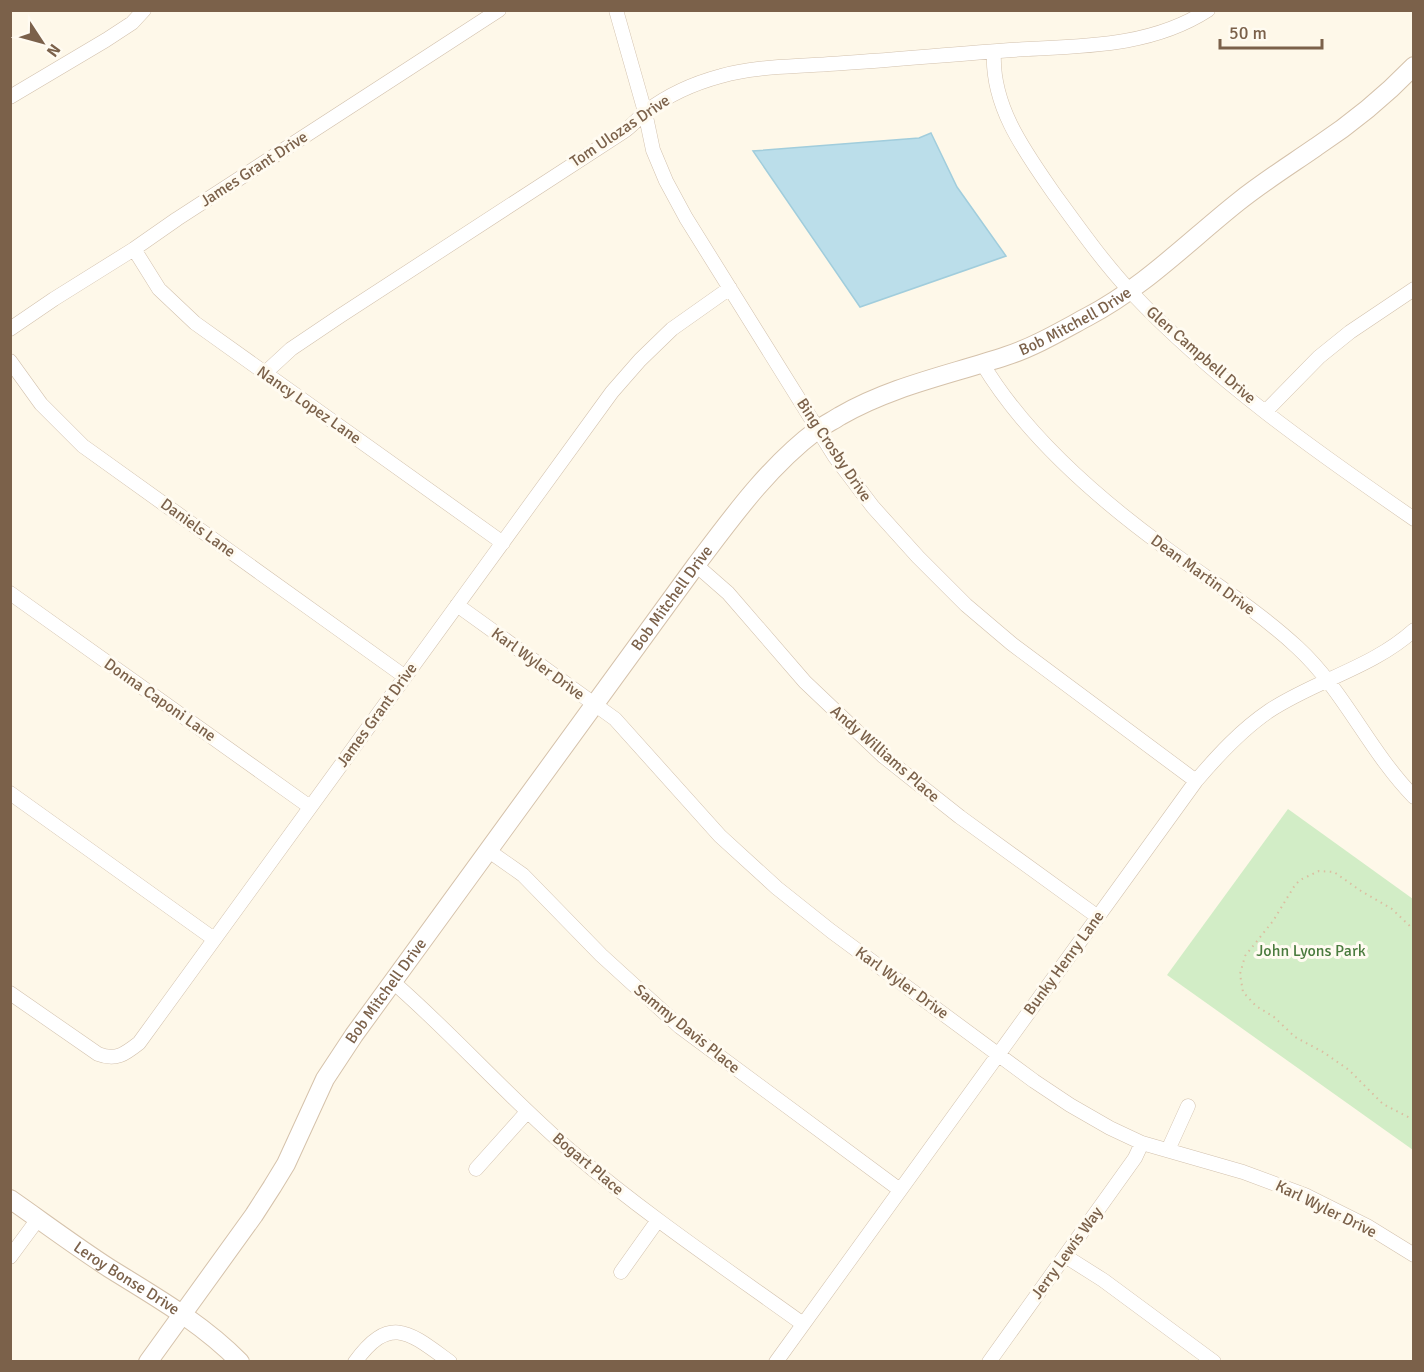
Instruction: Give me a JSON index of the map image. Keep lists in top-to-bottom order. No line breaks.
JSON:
{"streets":{"street":["Tom Ulozas Drive","James Grant Drive","Bob Mitchell Drive","Glen Campbell Drive","Nancy Lopez Lane","Bing Crosby Drive","Daniels Lane","Dean Martin Drive","Karl Wyler Drive","Donna Caponi Lane","Andy Williams Place","Bunky Henry Lane","Sammy Davis Place","Bogart Place","Jerry Lewis Way","Leroy Bonse Drive"]},"crossings":[["Tom Ulozas Drive","Glen Campbell Drive"],["Tom Ulozas Drive","Nancy Lopez Lane"],["Tom Ulozas Drive","Bing Crosby Drive"],["James Grant Drive","Nancy Lopez Lane"],["James Grant Drive","Bing Crosby Drive"],["James Grant Drive","Daniels Lane"],["James Grant Drive","Karl Wyler Drive"],["James Grant Drive","Donna Caponi Lane"],["Bob Mitchell Drive","Glen Campbell Drive"],["Bob Mitchell Drive","Bing Crosby Drive"],["Bob Mitchell Drive","Dean Martin Drive"],["Bob Mitchell Drive","Karl Wyler Drive"],["Bob Mitchell Drive","Andy Williams Place"],["Bob Mitchell Drive","Sammy Davis Place"],["Bob Mitchell Drive","Bogart Place"],["Bob Mitchell Drive","Leroy Bonse Drive"],["Bing Crosby Drive","Bunky Henry Lane"],["Dean Martin Drive","Bunky Henry Lane"],["Karl Wyler Drive","Bunky Henry Lane"],["Karl Wyler Drive","Jerry Lewis Way"],["Andy Williams Place","Bunky Henry Lane"],["Bunky Henry Lane","Sammy Davis Place"],["Bunky Henry Lane","Bogart Place"]],"parks":["John Lyons Park"],"scale_bar":"50 m","north":"bottom right"}
